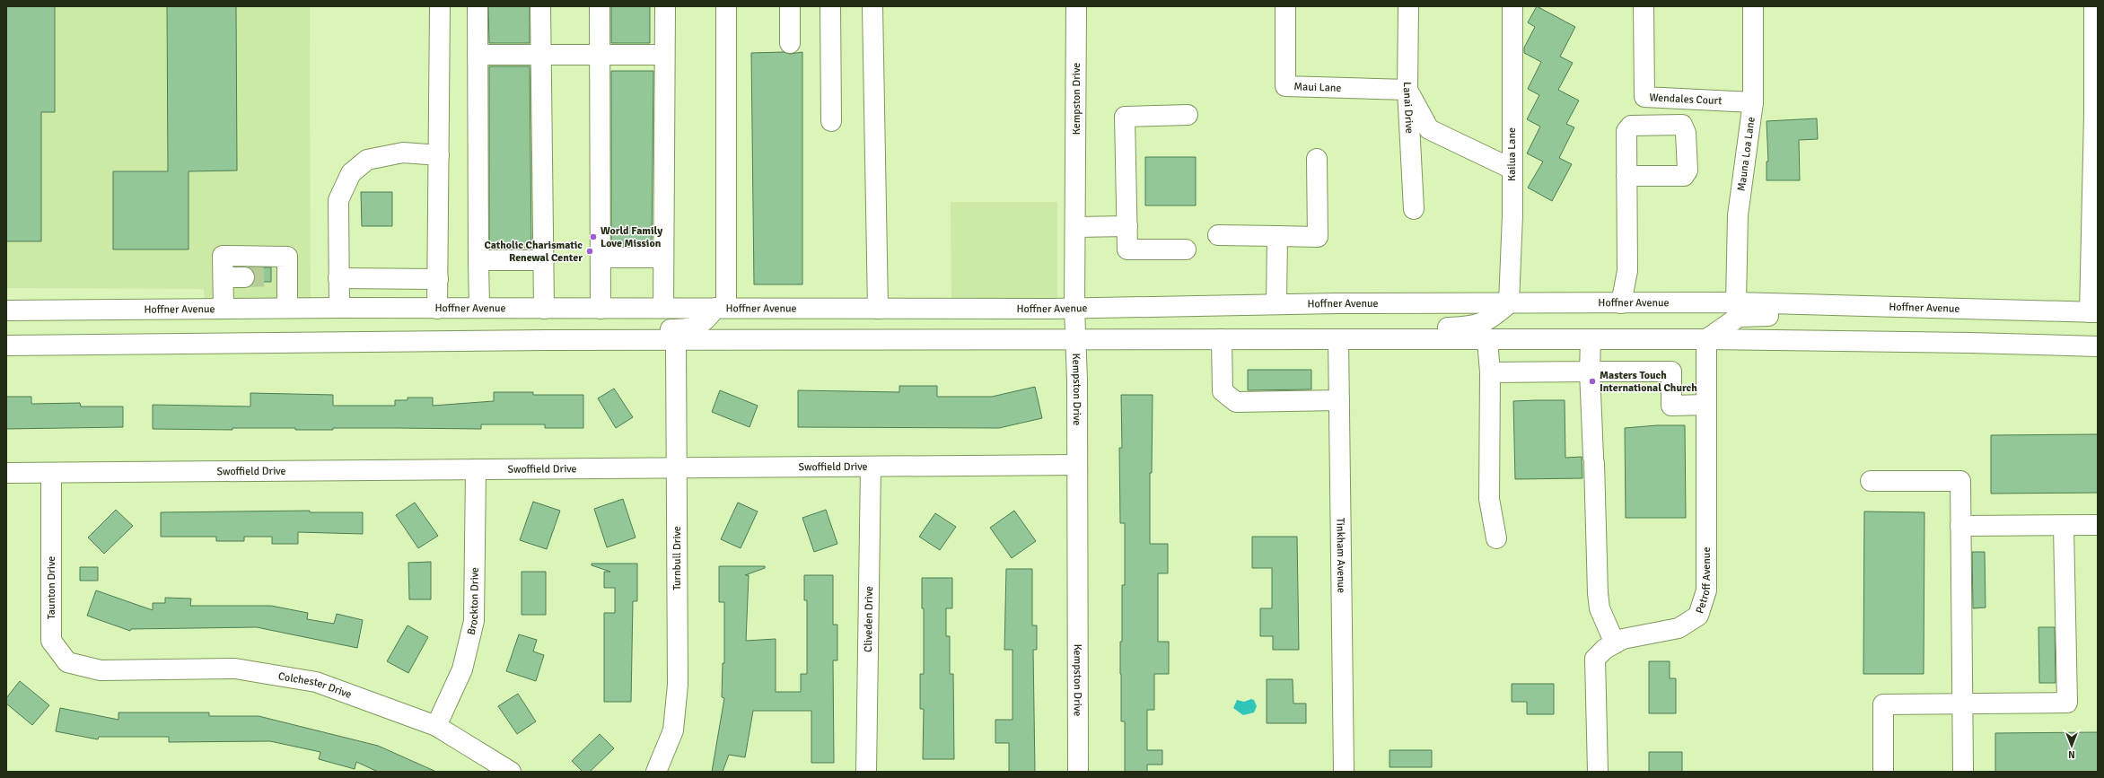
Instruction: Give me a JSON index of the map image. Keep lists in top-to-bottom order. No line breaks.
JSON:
{"streets":{"street":["Maui Lane","Kempston Drive","Wendales Court","Lanai Drive","Kailua Lane","Mauna Loa Lane","Hoffner Avenue","Swoffield Drive","Tinkham Avenue","Turnbull Drive","Petroff Avenue","Taunton Drive","Brockton Drive","Cliveden Drive","Colchester Drive"]},"crossings":[["Maui Lane","Lanai Drive"],["Kempston Drive","Hoffner Avenue"],["Kempston Drive","Swoffield Drive"],["Wendales Court","Mauna Loa Lane"],["Kailua Lane","Hoffner Avenue"],["Mauna Loa Lane","Hoffner Avenue"],["Swoffield Drive","Turnbull Drive"],["Swoffield Drive","Taunton Drive"],["Swoffield Drive","Brockton Drive"],["Swoffield Drive","Cliveden Drive"],["Taunton Drive","Colchester Drive"],["Brockton Drive","Colchester Drive"]],"places":["World Family Love Mission","Catholic Charismatic Renewal Center","Masters Touch International Church"],"north":"bottom"}
